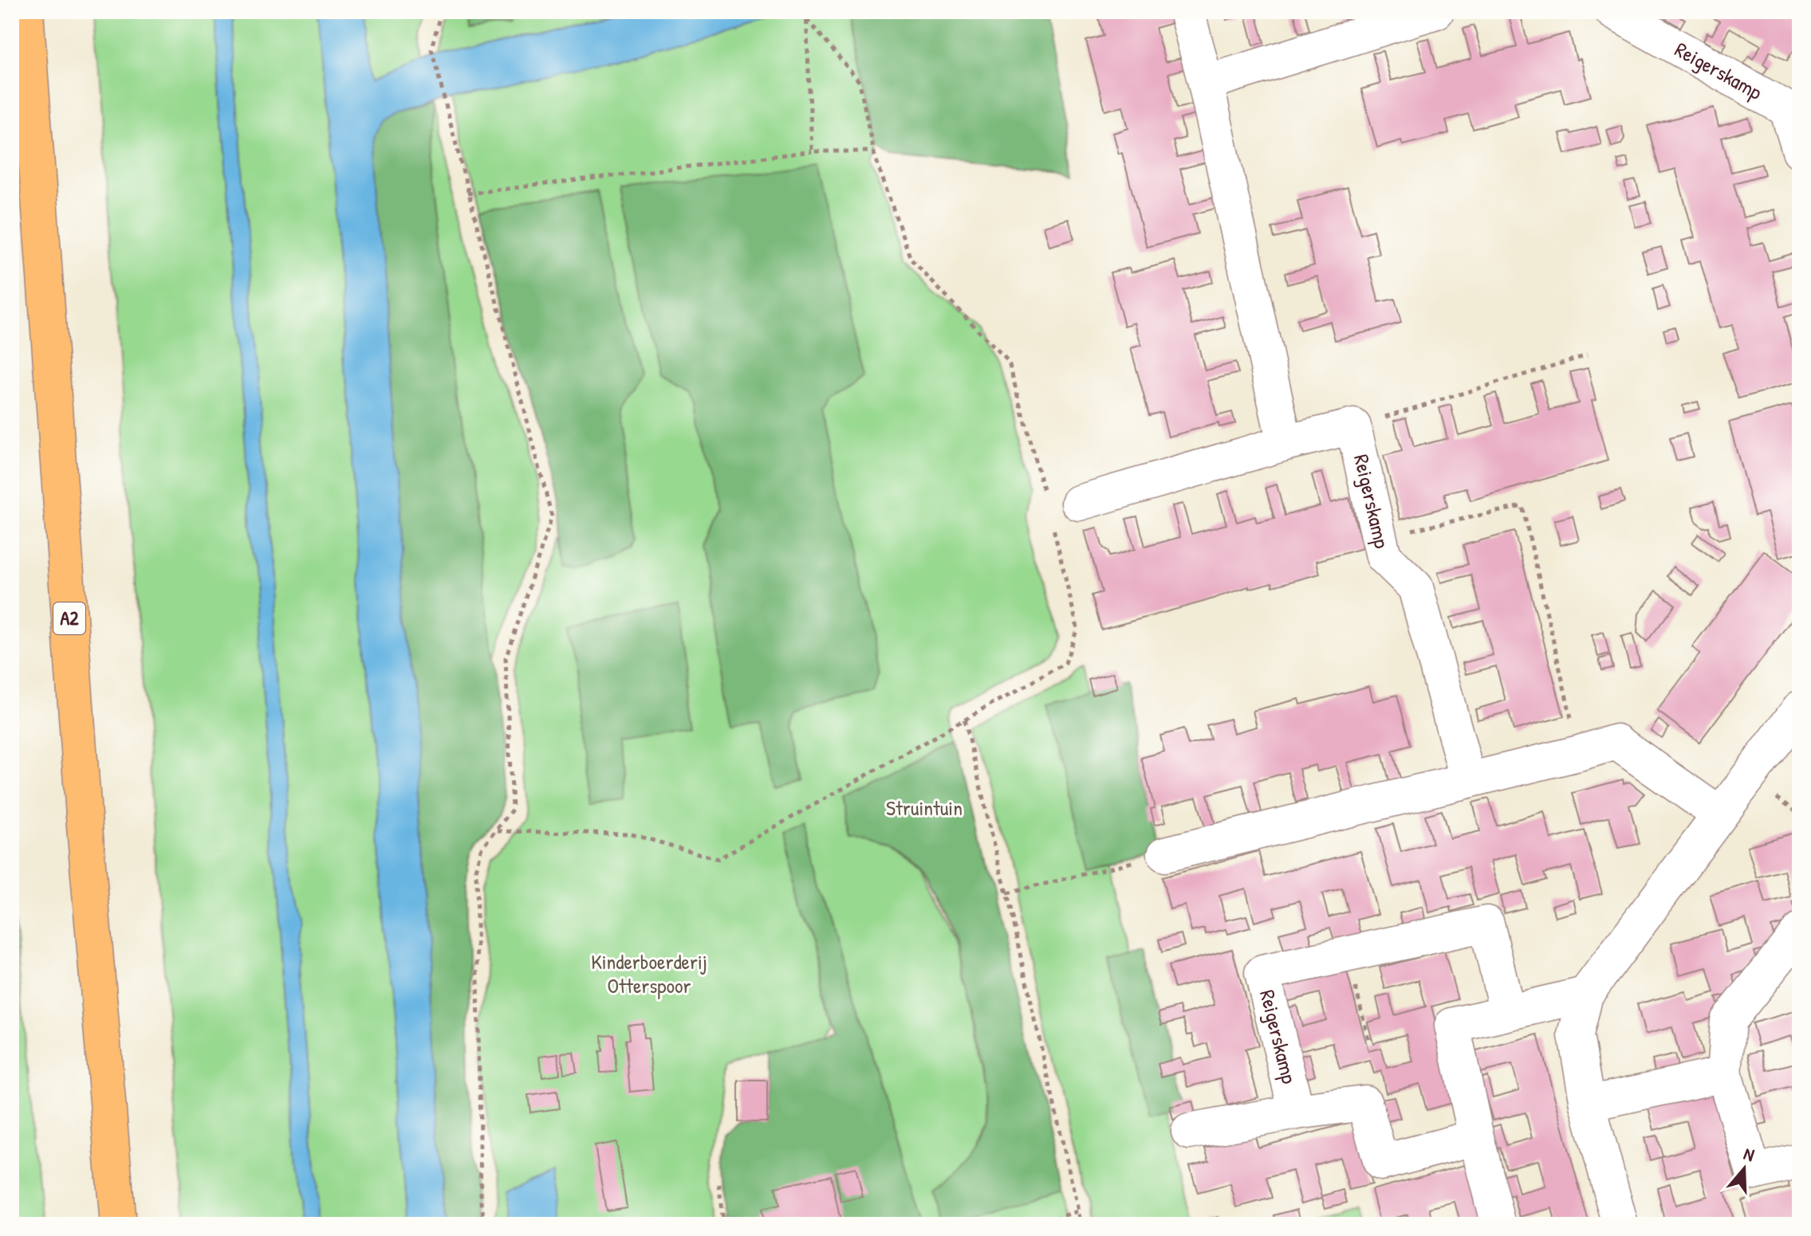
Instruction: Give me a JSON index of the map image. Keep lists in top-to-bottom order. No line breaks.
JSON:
{"streets":{"highway":["A2"],"street":["Reigerskamp"]},"parks":["Struintuin","Kinderboerderij Otterspoor"],"north":"top"}
